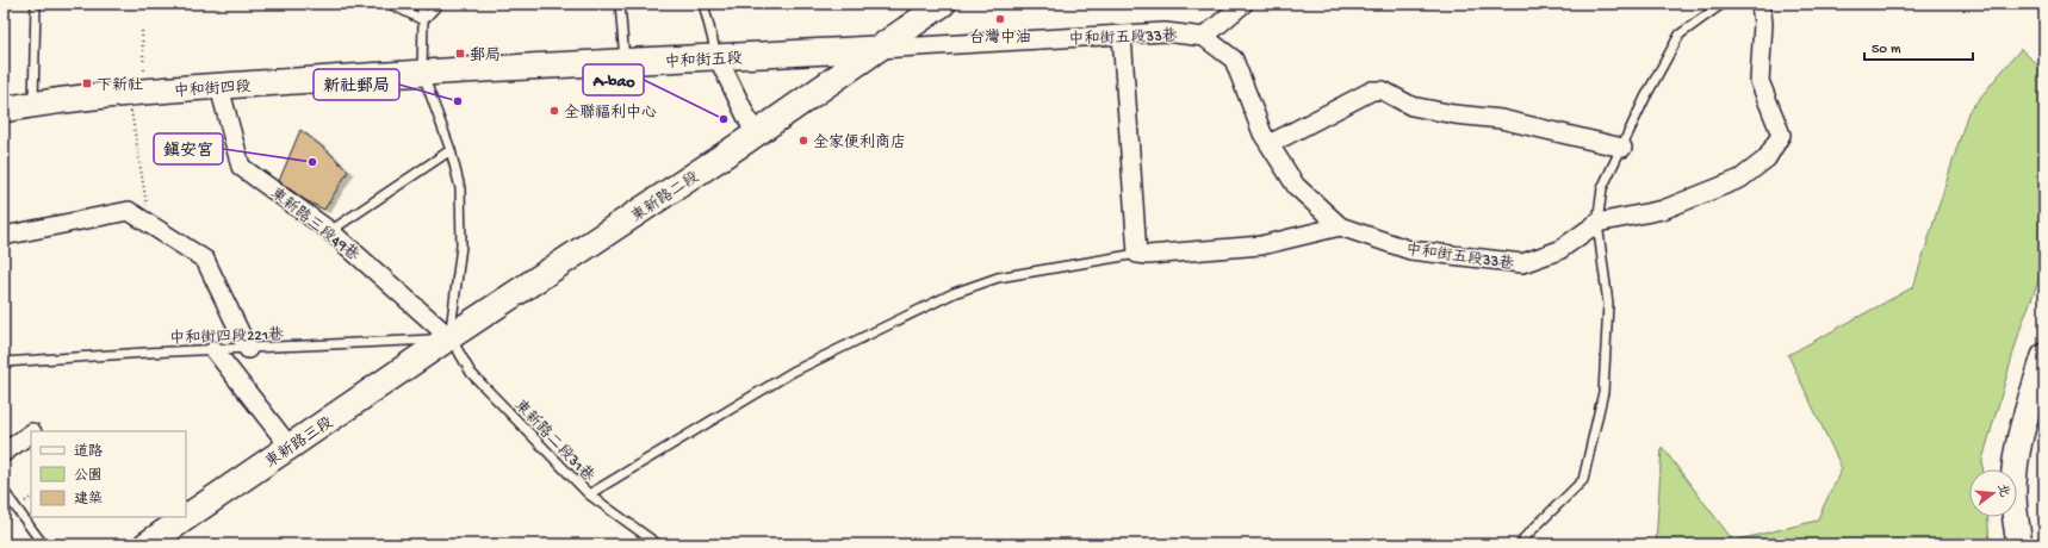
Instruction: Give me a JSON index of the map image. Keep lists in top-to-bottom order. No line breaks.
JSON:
{"streets":{"main road":["中和街五段","中和街四段","東新路二段","東新路三段"],"street":["中和街五段33巷","東新路三段49巷"],"lane":["中和街四段221巷","東新路二段31巷"]},"crossings":[["中和街五段33巷","中和街五段"],["中和街五段33巷","東新路二段"],["中和街五段","中和街四段"],["中和街五段","東新路二段"],["中和街四段","東新路三段49巷"],["東新路二段","東新路三段49巷"],["東新路二段","中和街四段221巷"],["東新路二段","東新路二段31巷"],["東新路二段","東新路三段"],["東新路三段49巷","中和街四段221巷"],["東新路三段49巷","東新路二段31巷"],["東新路三段49巷","東新路三段"],["中和街四段221巷","東新路二段31巷"],["中和街四段221巷","東新路三段"],["東新路二段31巷","東新路三段"]],"places":{"other":["台灣中油","新社郵局","全聯福利中心","A-bao","全家便利商店","鎮安宮"],"transit":["郵局","下新社"]},"legend":["道路","公園","建築"],"scale_bar":"50 m","north":"right"}
